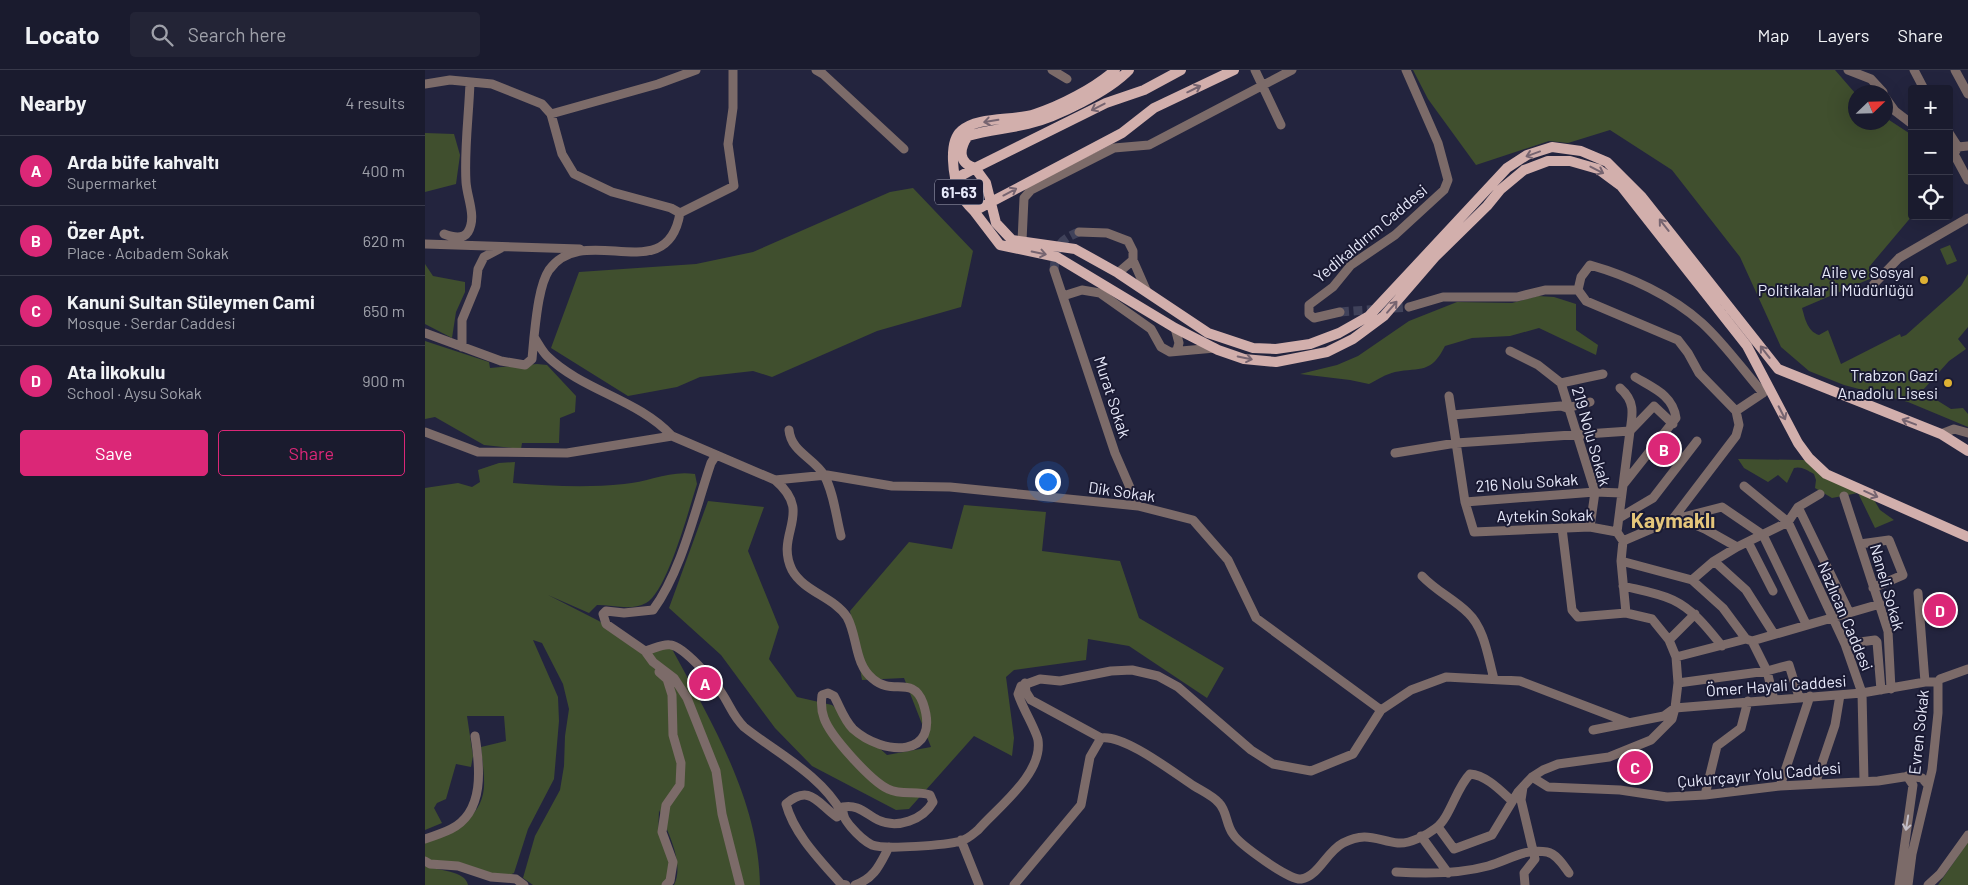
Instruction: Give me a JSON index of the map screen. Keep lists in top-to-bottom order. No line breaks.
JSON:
{"streets":{"main road":["61-63"],"street":["Yedikaldırım Caddesi","Murat Sokak","219 Nolu Sokak","216 Nolu Sokak","Dik Sokak","Aytekin Sokak","Naneli Sokak","Nazlıcan Caddesi","Ömer Hayali Caddesi","Evren Sokak","Çukurçayır Yolu Caddesi"]},"crossings":[["Murat Sokak","Dik Sokak"],["219 Nolu Sokak","216 Nolu Sokak"],["219 Nolu Sokak","Aytekin Sokak"],["216 Nolu Sokak","Aytekin Sokak"],["Naneli Sokak","Ömer Hayali Caddesi"],["Nazlıcan Caddesi","Ömer Hayali Caddesi"],["Nazlıcan Caddesi","Çukurçayır Yolu Caddesi"],["Ömer Hayali Caddesi","Evren Sokak"]],"districts":["Kaymaklı"],"places":["Aile ve Sosyal Politikalar İl Müdürlüğü","Trabzon Gazi Anadolu Lisesi"],"north":"top right","page":{"header":"Locato","search":"Search here","nav":["Map","Layers","Share"],"heading":["Nearby","4 results"],"map_buttons":["+","−"],"list":[{"mark":"A","name":"Arda büfe kahvaltı","note":"Supermarket","value":"400 m"},{"mark":"B","name":"Özer Apt.","note":"Place · Acıbadem Sokak","value":"620 m"},{"mark":"C","name":"Kanuni Sultan Süleymen Cami","note":"Mosque · Serdar Caddesi","value":"650 m"},{"mark":"D","name":"Ata İlkokulu","note":"School · Aysu Sokak","value":"900 m"}],"buttons":["Save","Share"],"pins":["B","D","A","C"]}}
